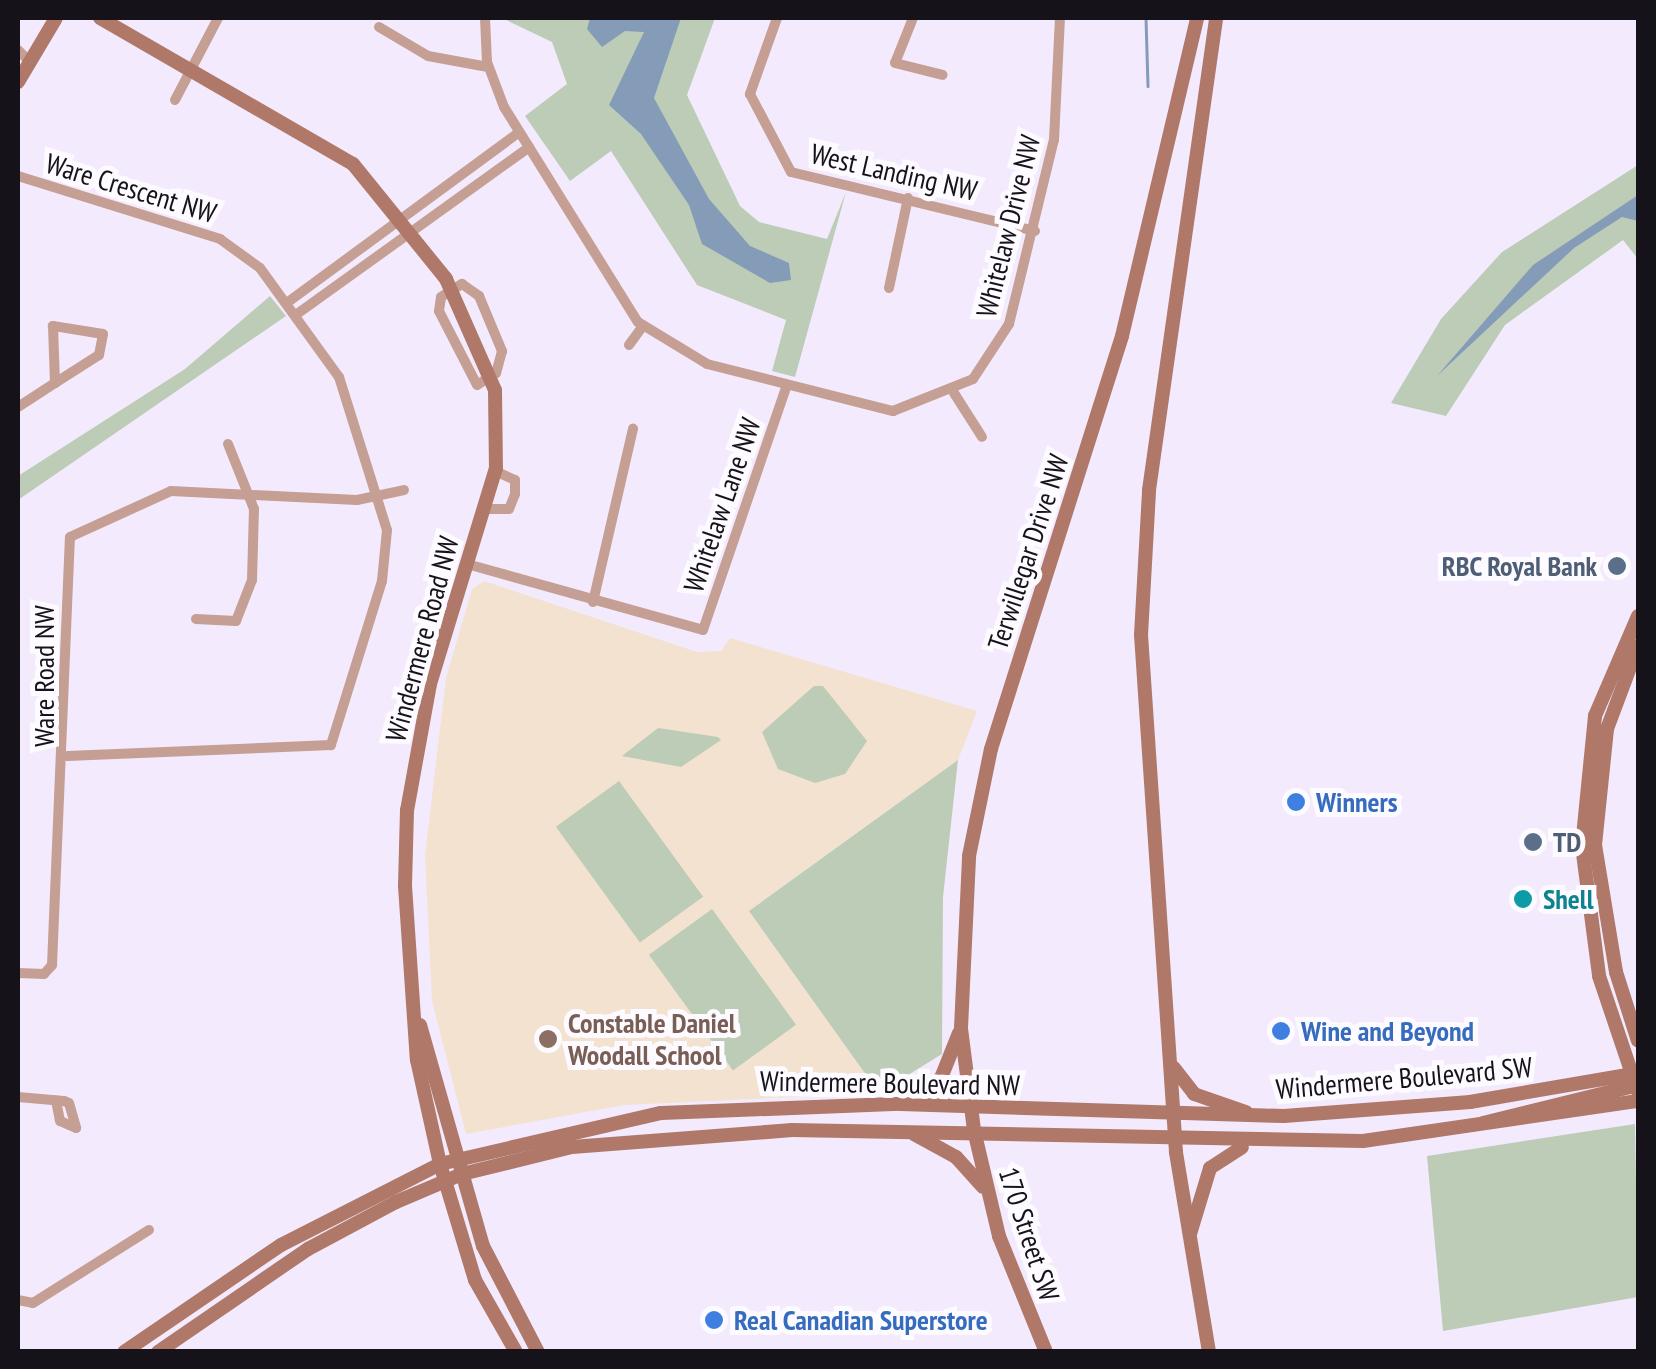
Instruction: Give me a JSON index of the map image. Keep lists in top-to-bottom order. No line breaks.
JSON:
{"streets":{"street":["West Landing NW","Ware Crescent NW","Whitelaw Drive NW","Whitelaw Lane NW","Terwillegar Drive NW","Windermere Road NW","Ware Road NW","Windermere Boulevard SW","Windermere Boulevard NW","170 Street SW"]},"crossings":[["West Landing NW","Whitelaw Drive NW"],["Ware Crescent NW","Ware Road NW"],["Whitelaw Drive NW","Whitelaw Lane NW"],["Whitelaw Lane NW","Windermere Road NW"],["Terwillegar Drive NW","Windermere Boulevard NW"],["Terwillegar Drive NW","170 Street SW"],["Windermere Road NW","Windermere Boulevard NW"],["Windermere Boulevard SW","Windermere Boulevard NW"],["Windermere Boulevard NW","170 Street SW"]],"places":["RBC Royal Bank","Winners","TD","Shell","Wine and Beyond","Constable Daniel Woodall School","Real Canadian Superstore"]}
